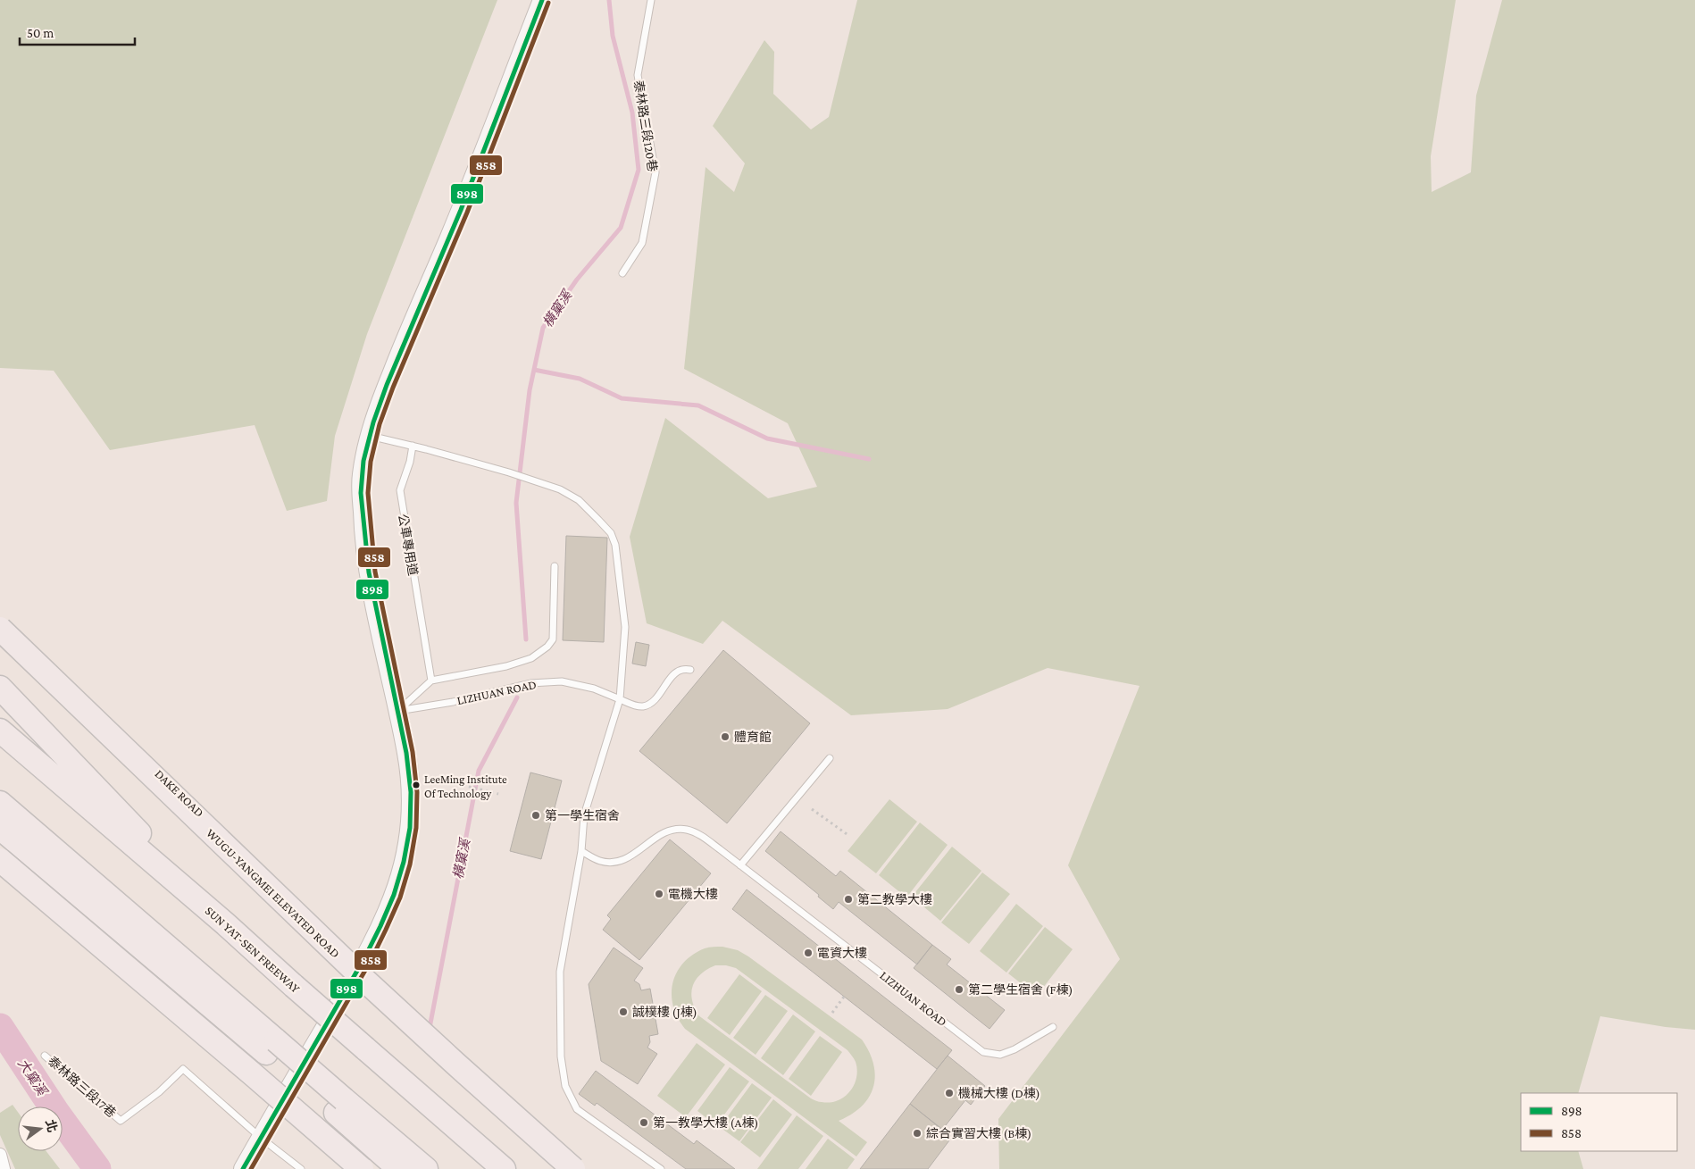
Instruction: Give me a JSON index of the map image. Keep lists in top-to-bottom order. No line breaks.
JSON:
{"streets":{"highway":["WUGU-YANGMEI ELEVATED ROAD","SUN YAT-SEN FREEWAY"],"main road":["DAKE ROAD"],"lane":["泰林路三段120巷","公車專用道","LIZHUAN ROAD","泰林路三段17巷"]},"water":["橫窠溪","大窠溪"],"places":["體育館","LeeMing Institute Of Technology","第一學生宿舍","電機大樓","第二教學大樓","電資大樓","第二學生宿舍 (F棟)","誠樸樓 (J棟)","機械大樓 (D棟)","第一教學大樓 (A棟)","綜合實習大樓 (B棟)"],"lines":["transit line 898","transit line 858"],"legend":["898","858"],"scale_bar":"50 m","north":"right"}
